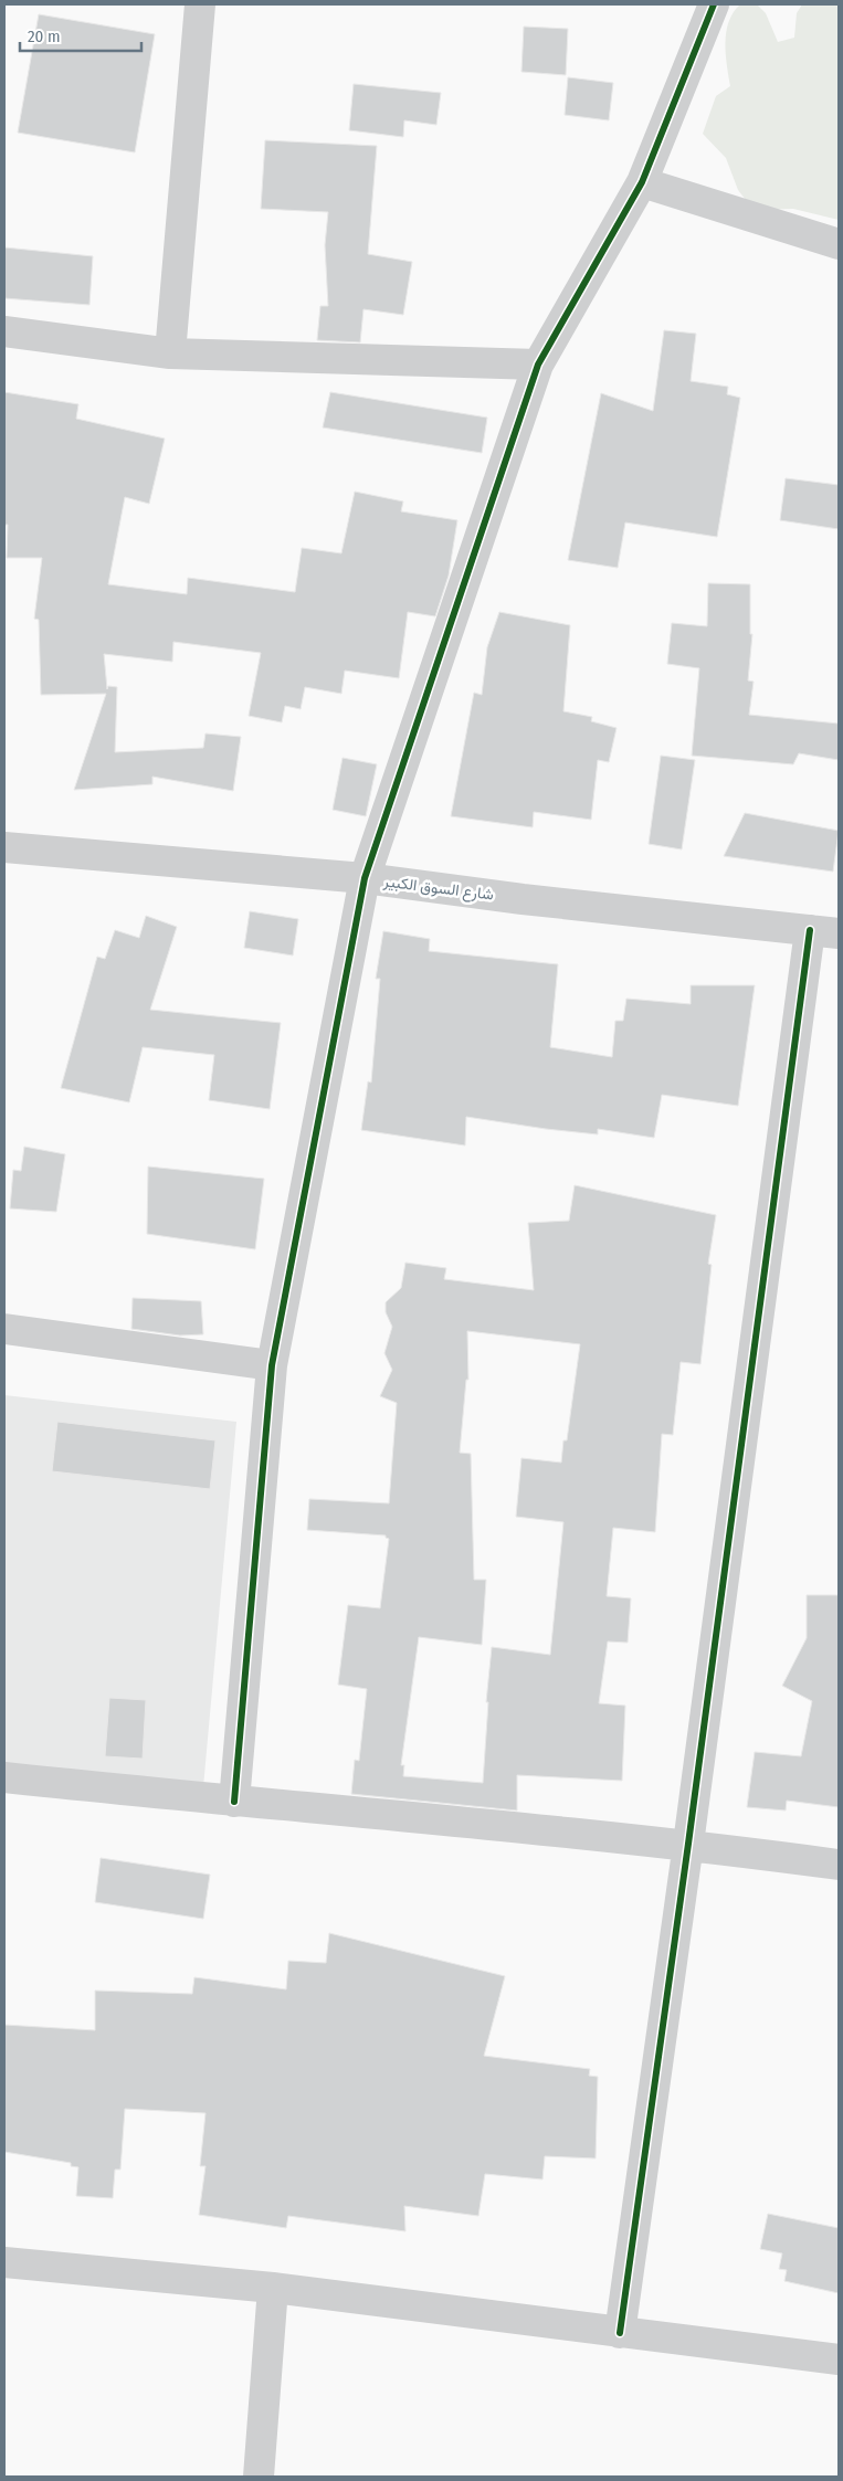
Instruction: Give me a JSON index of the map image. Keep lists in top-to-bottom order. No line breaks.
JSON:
{"streets":{"street":["شارع السوق الكبير"]},"scale_bar":"20 m"}
